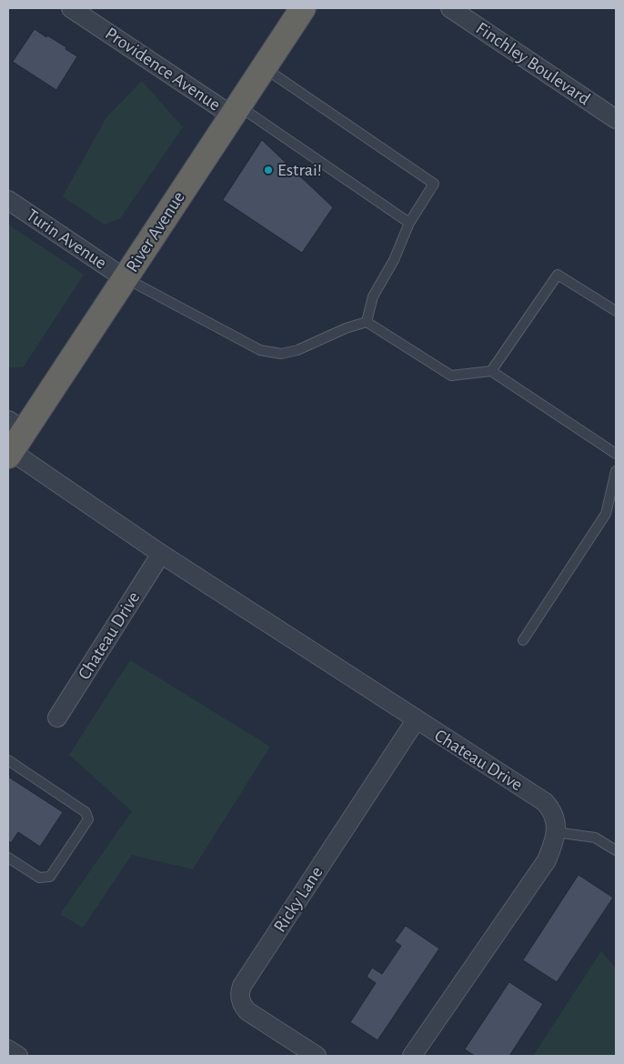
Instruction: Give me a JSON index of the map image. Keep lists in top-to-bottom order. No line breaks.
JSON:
{"streets":{"highway":["River Avenue"],"street":["Finchley Boulevard","Providence Avenue","Turin Avenue","Chateau Drive","Ricky Lane"]},"crossings":[["Providence Avenue","River Avenue"],["River Avenue","Turin Avenue"],["River Avenue","Chateau Drive"],["Chateau Drive","Ricky Lane"]],"places":["Estrai!"]}
